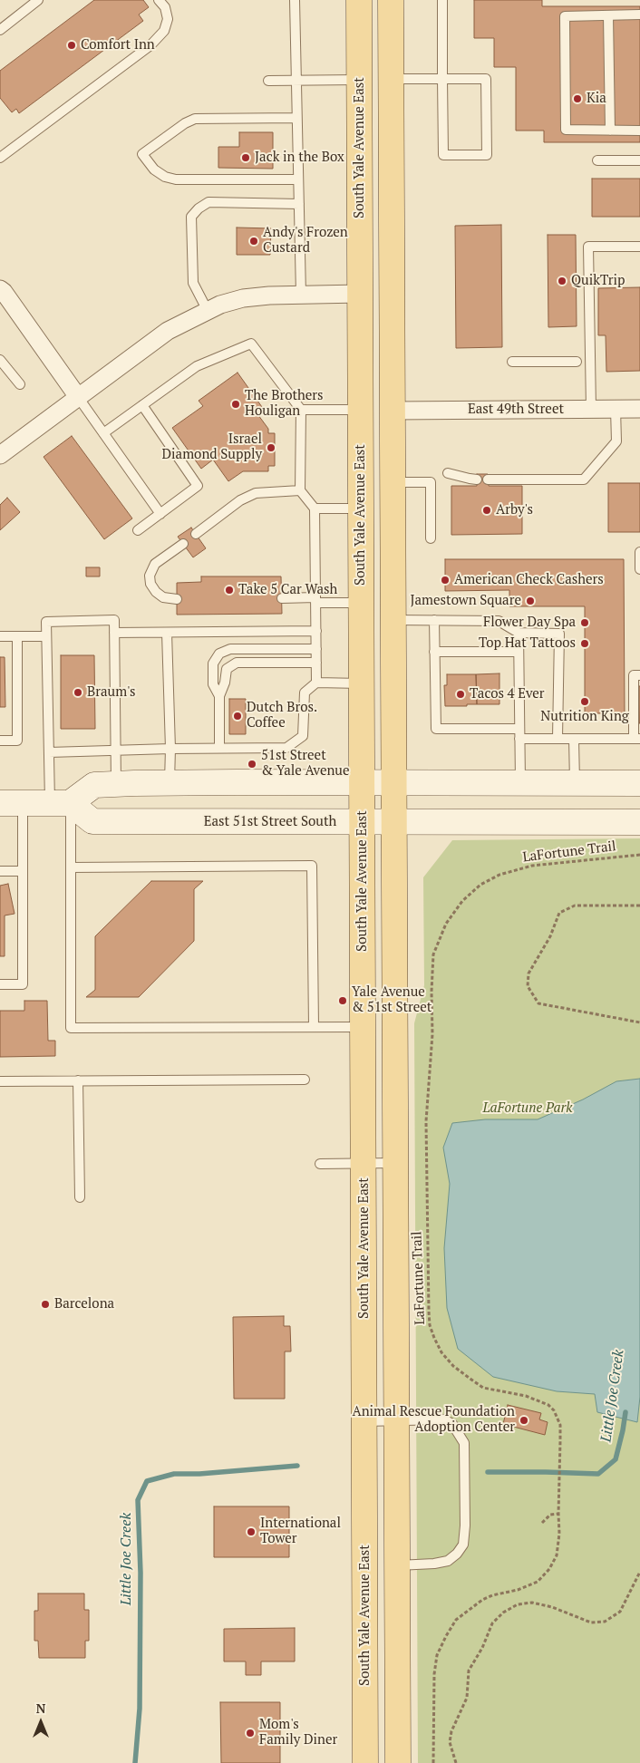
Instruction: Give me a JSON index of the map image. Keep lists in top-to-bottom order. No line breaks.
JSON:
{"streets":{"main road":["South Yale Avenue East","East 51st Street South"],"street":["East 49th Street"],"path":["LaFortune Trail"]},"crossings":[["South Yale Avenue East","East 51st Street South"]],"water":["Little Joe Creek"],"parks":["LaFortune Park"],"places":["Comfort Inn","Kia","Jack in the Box","Andy's Frozen Custard","QuikTrip","The Brothers Houligan","Israel Diamond Supply","Arby's","American Check Cashers","Take 5 Car Wash","Jamestown Square","Flower Day Spa","Top Hat Tattoos","Braum's","Tacos 4 Ever","Nutrition King","Dutch Bros. Coffee","51st Street & Yale Avenue","Yale Avenue & 51st Street","Barcelona","Animal Rescue Foundation Adoption Center","International Tower","Mom's Family Diner"],"north":"top"}
